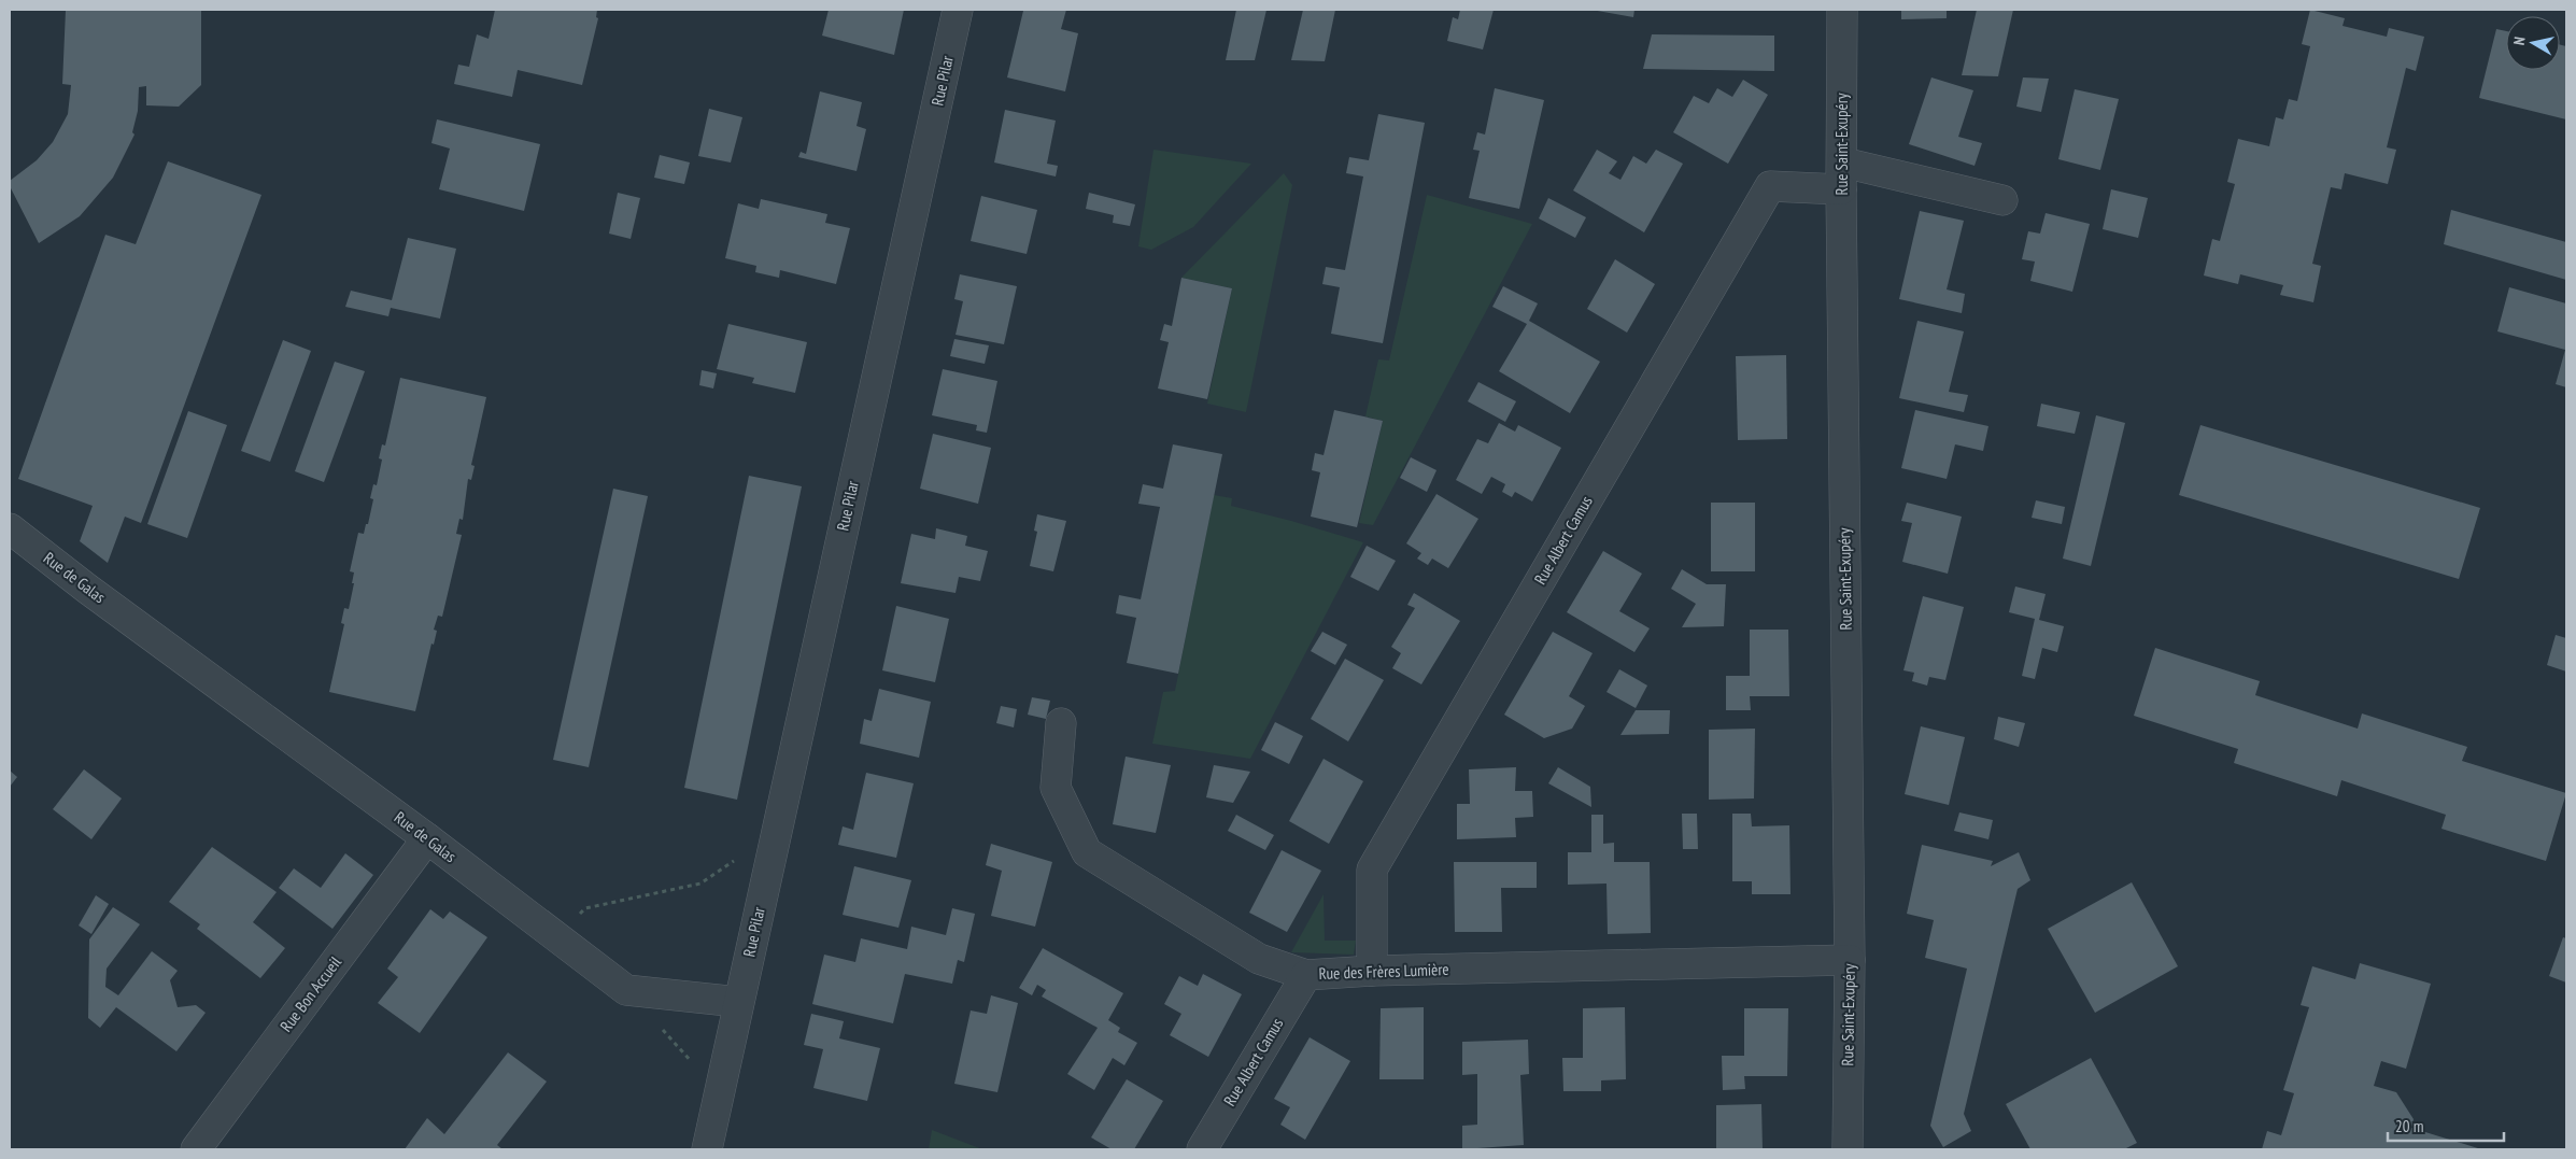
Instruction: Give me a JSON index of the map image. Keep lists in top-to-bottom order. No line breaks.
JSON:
{"streets":{"street":["Rue Pilar","Rue Saint-Exupéry","Rue Albert Camus","Rue de Galas","Rue des Frères Lumière","Rue Bon Accueil"]},"crossings":[["Rue Pilar","Rue de Galas"],["Rue Saint-Exupéry","Rue Albert Camus"],["Rue Saint-Exupéry","Rue des Frères Lumière"],["Rue Albert Camus","Rue des Frères Lumière"],["Rue de Galas","Rue Bon Accueil"]],"scale_bar":"20 m","north":"left"}
